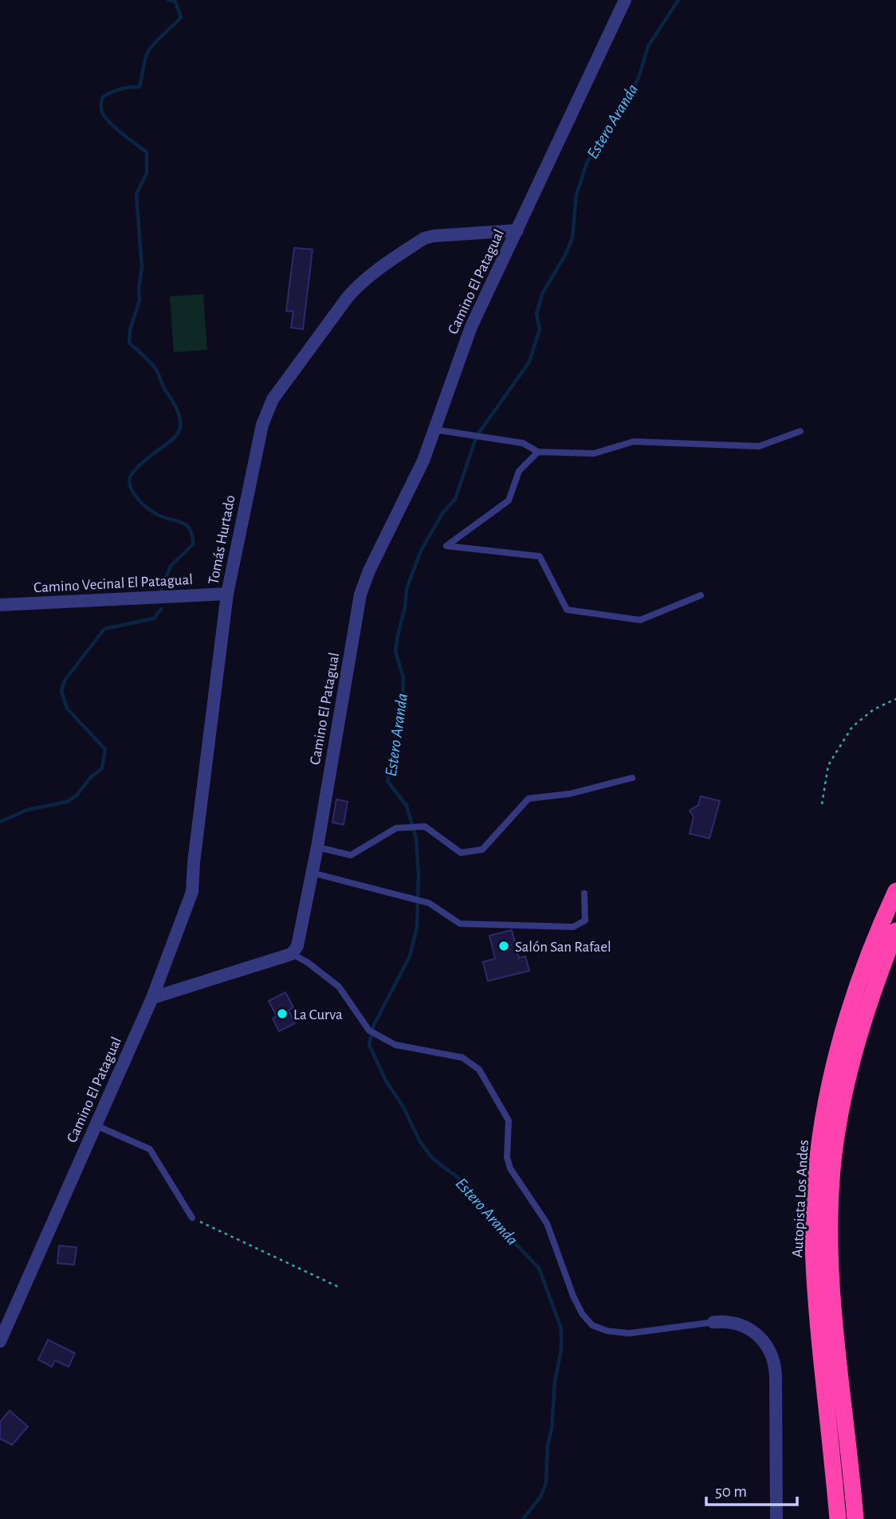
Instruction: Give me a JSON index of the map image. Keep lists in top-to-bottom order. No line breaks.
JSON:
{"streets":{"highway":["Autopista Los Andes"],"street":["Camino El Patagual","Tomás Hurtado","Camino Vecinal El Patagual"]},"crossings":[["Camino El Patagual","Tomás Hurtado"],["Tomás Hurtado","Camino Vecinal El Patagual"]],"water":["Estero Aranda"],"places":["Salón San Rafael","La Curva"],"scale_bar":"50 m"}
